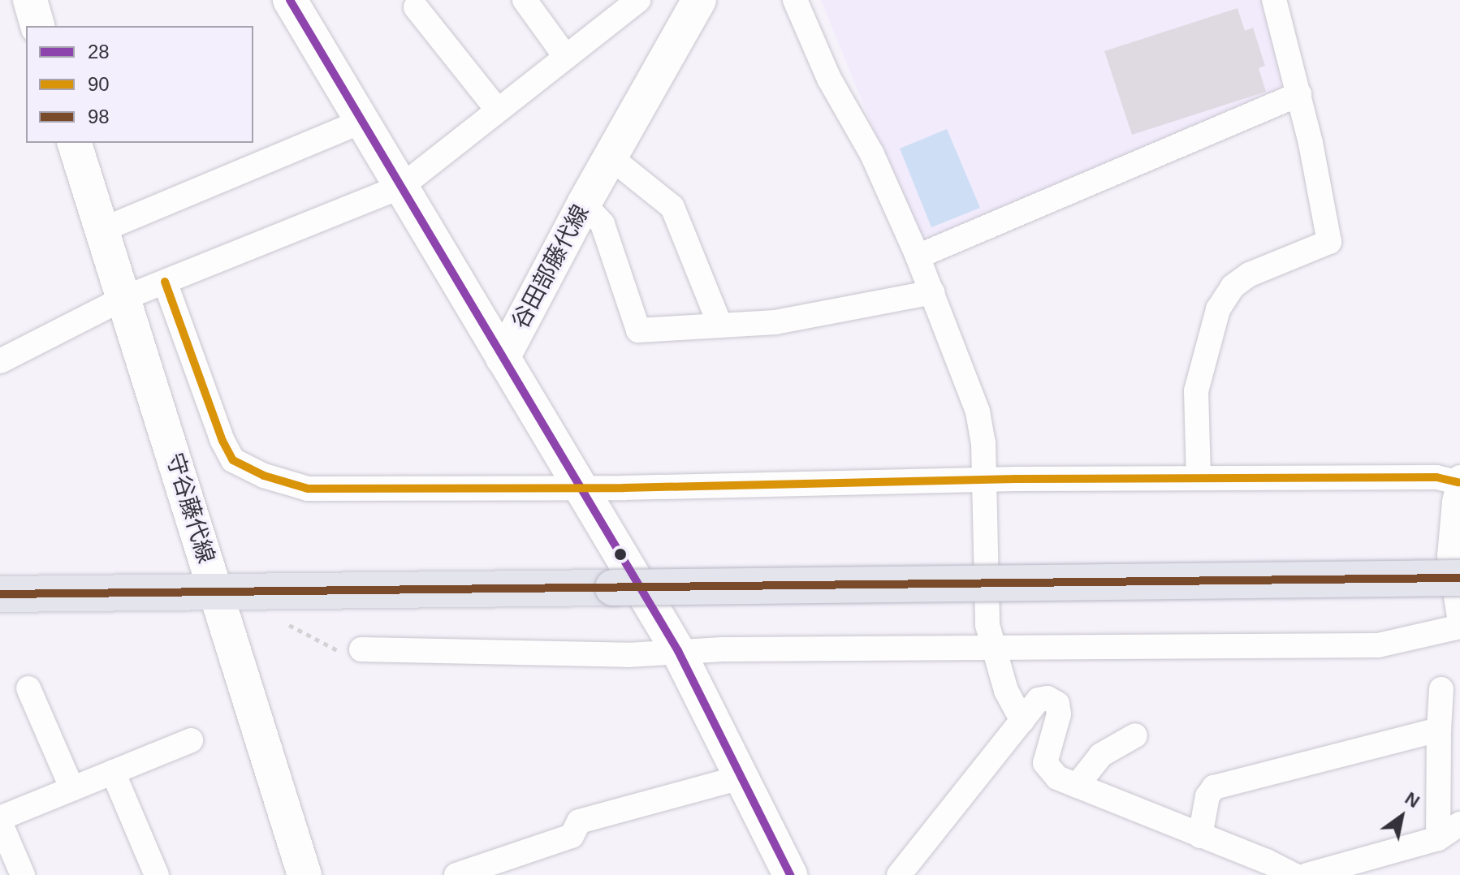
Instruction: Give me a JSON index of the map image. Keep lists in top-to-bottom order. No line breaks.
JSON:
{"streets":{"main road":["谷田部藤代線","守谷藤代線"]},"lines":["transit line 28","transit line 90","transit line 98"],"legend":["28","90","98"],"north":"top right"}
